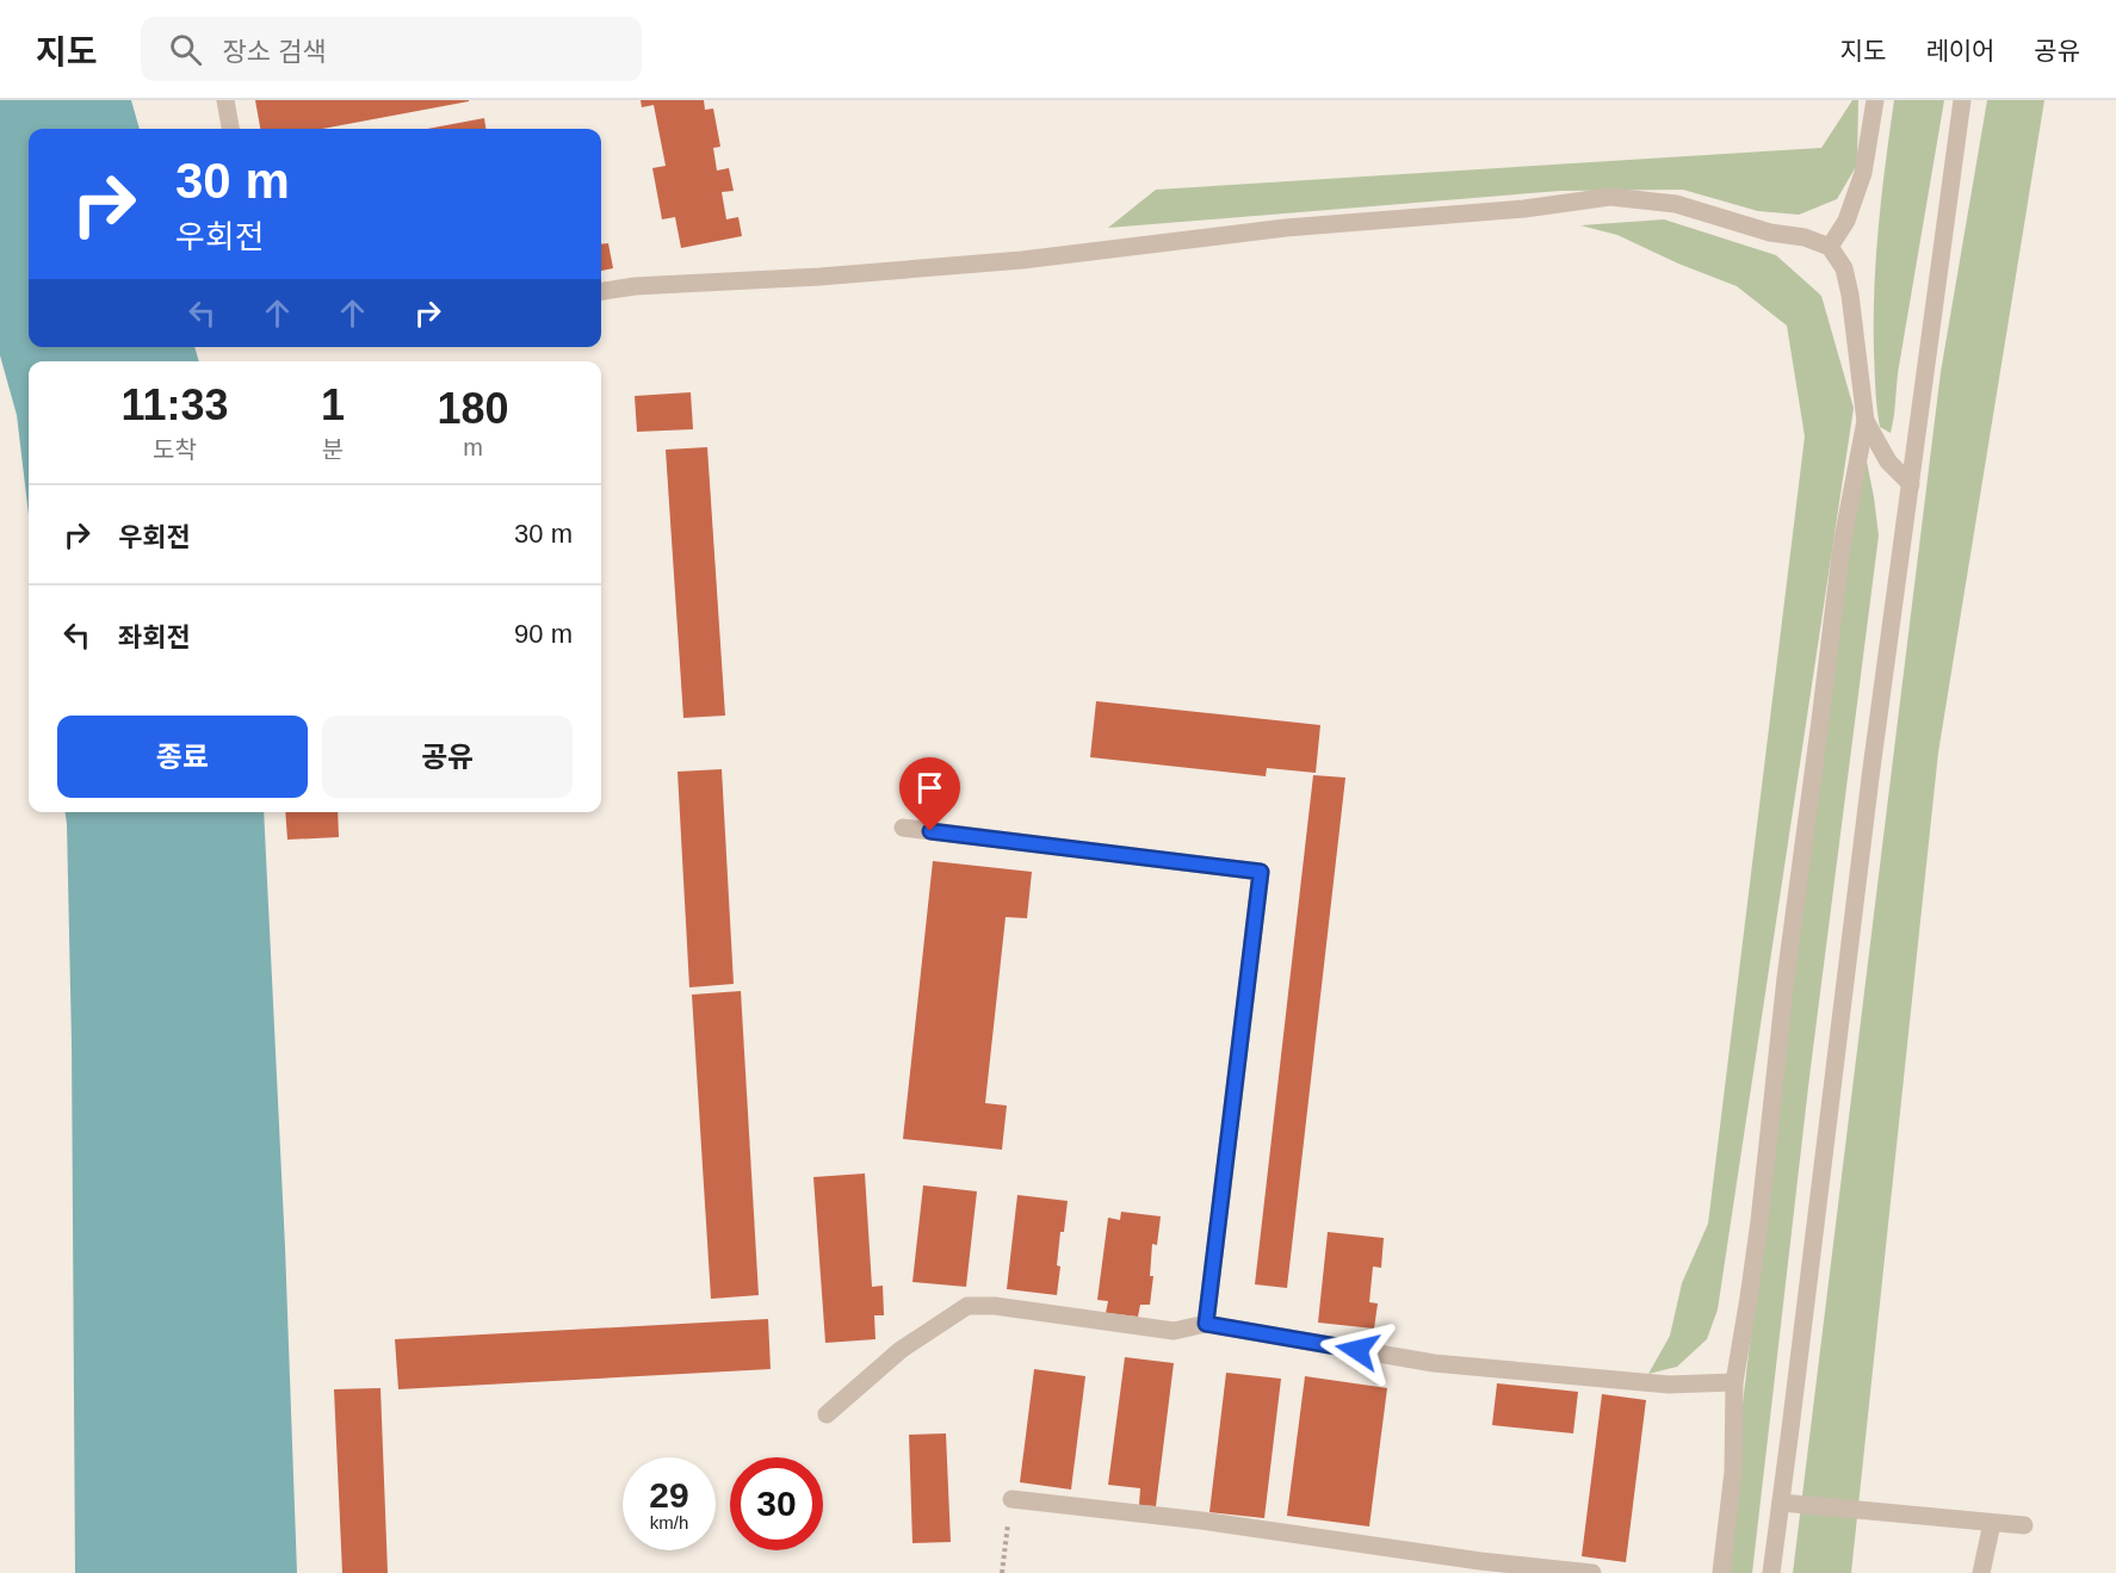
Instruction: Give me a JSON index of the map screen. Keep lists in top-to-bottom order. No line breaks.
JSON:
{"page":{"header":"지도","search":"장소 검색","nav":["지도","레이어","공유"],"turn":["30 m","우회전"],"eta":["11:33","도착","1","분","180","m"],"list":[{"name":"우회전","value":"30 m"},{"name":"좌회전","value":"90 m"}],"buttons":["종료","공유"],"speed":"29 km/h","limit":"30"}}
